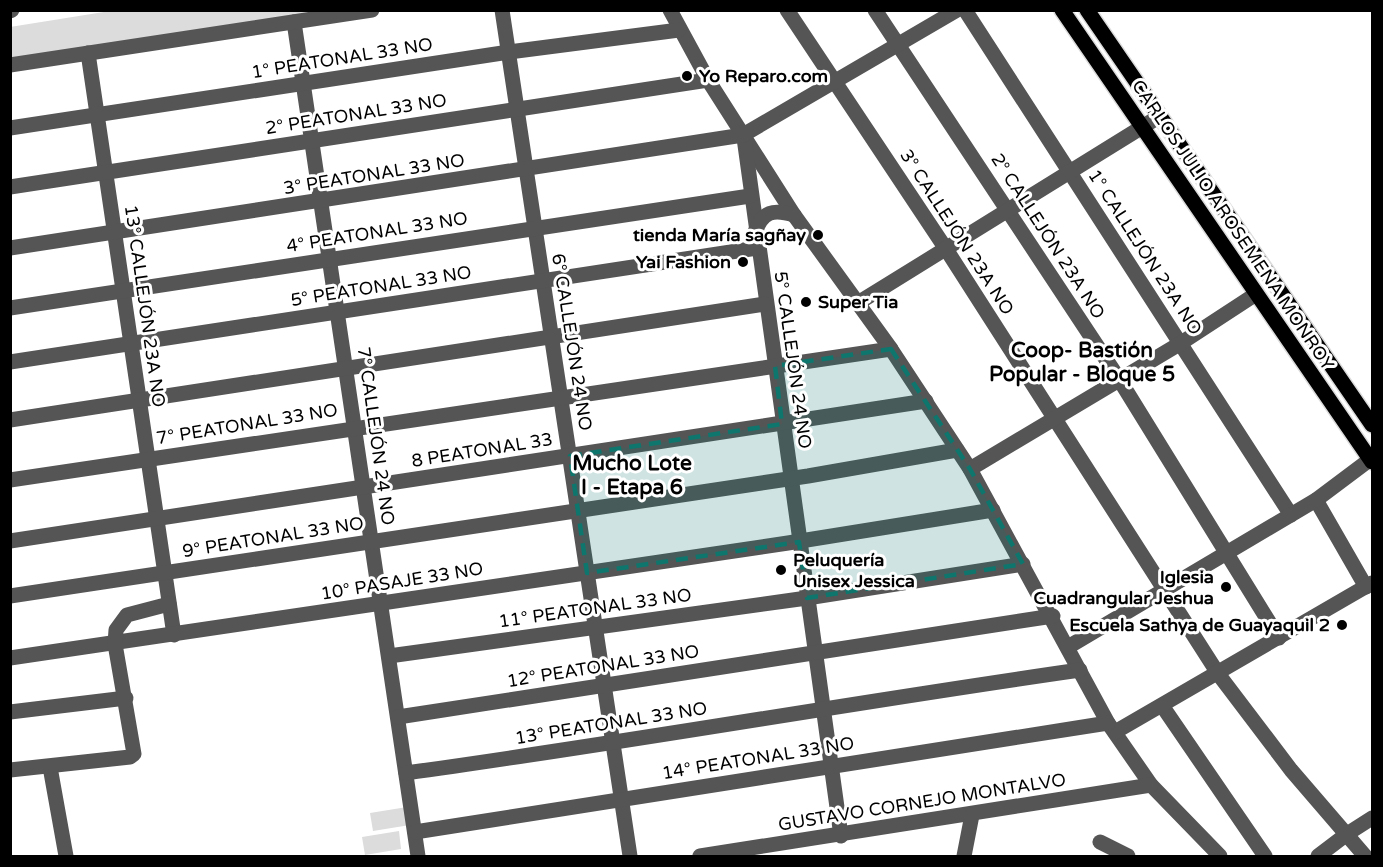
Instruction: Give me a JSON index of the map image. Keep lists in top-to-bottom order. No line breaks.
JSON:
{"streets":{"main road":["CARLOS JULIO AROSEMENA MONROY"],"street":["1° PEATONAL 33 NO","2° PEATONAL 33 NO","3° PEATONAL 33 NO","4° PEATONAL 33 NO","3° CALLEJÓN 23A NO","2° CALLEJÓN 23A NO","1° CALLEJÓN 23A NO","5° PEATONAL 33 NO","13° CALLEJÓN 23A NO","6° CALLEJÓN 24 NO","5° CALLEJÓN 24 NO","7° PEATONAL 33 NO","7° CALLEJÓN 24 NO","8 PEATONAL 33","9° PEATONAL 33 NO","10° PASAJE 33 NO","11° PEATONAL 33 NO","12° PEATONAL 33 NO","13° PEATONAL 33 NO","14° PEATONAL 33 NO","GUSTAVO CORNEJO MONTALVO"]},"crossings":[["1° PEATONAL 33 NO","13° CALLEJÓN 23A NO"],["1° PEATONAL 33 NO","6° CALLEJÓN 24 NO"],["1° PEATONAL 33 NO","7° CALLEJÓN 24 NO"],["2° PEATONAL 33 NO","13° CALLEJÓN 23A NO"],["2° PEATONAL 33 NO","6° CALLEJÓN 24 NO"],["2° PEATONAL 33 NO","7° CALLEJÓN 24 NO"],["3° PEATONAL 33 NO","13° CALLEJÓN 23A NO"],["3° PEATONAL 33 NO","6° CALLEJÓN 24 NO"],["3° PEATONAL 33 NO","5° CALLEJÓN 24 NO"],["3° PEATONAL 33 NO","7° CALLEJÓN 24 NO"],["4° PEATONAL 33 NO","13° CALLEJÓN 23A NO"],["4° PEATONAL 33 NO","6° CALLEJÓN 24 NO"],["4° PEATONAL 33 NO","5° CALLEJÓN 24 NO"],["4° PEATONAL 33 NO","7° CALLEJÓN 24 NO"],["3° CALLEJÓN 23A NO","14° PEATONAL 33 NO"],["2° CALLEJÓN 23A NO","14° PEATONAL 33 NO"],["5° PEATONAL 33 NO","13° CALLEJÓN 23A NO"],["5° PEATONAL 33 NO","6° CALLEJÓN 24 NO"],["5° PEATONAL 33 NO","5° CALLEJÓN 24 NO"],["5° PEATONAL 33 NO","7° CALLEJÓN 24 NO"],["13° CALLEJÓN 23A NO","7° PEATONAL 33 NO"],["13° CALLEJÓN 23A NO","8 PEATONAL 33"],["13° CALLEJÓN 23A NO","9° PEATONAL 33 NO"],["13° CALLEJÓN 23A NO","10° PASAJE 33 NO"],["6° CALLEJÓN 24 NO","7° PEATONAL 33 NO"],["6° CALLEJÓN 24 NO","8 PEATONAL 33"],["6° CALLEJÓN 24 NO","9° PEATONAL 33 NO"],["6° CALLEJÓN 24 NO","10° PASAJE 33 NO"],["6° CALLEJÓN 24 NO","11° PEATONAL 33 NO"],["6° CALLEJÓN 24 NO","12° PEATONAL 33 NO"],["6° CALLEJÓN 24 NO","13° PEATONAL 33 NO"],["6° CALLEJÓN 24 NO","14° PEATONAL 33 NO"],["5° CALLEJÓN 24 NO","7° PEATONAL 33 NO"],["5° CALLEJÓN 24 NO","8 PEATONAL 33"],["5° CALLEJÓN 24 NO","9° PEATONAL 33 NO"],["5° CALLEJÓN 24 NO","10° PASAJE 33 NO"],["5° CALLEJÓN 24 NO","11° PEATONAL 33 NO"],["5° CALLEJÓN 24 NO","12° PEATONAL 33 NO"],["5° CALLEJÓN 24 NO","13° PEATONAL 33 NO"],["5° CALLEJÓN 24 NO","14° PEATONAL 33 NO"],["5° CALLEJÓN 24 NO","GUSTAVO CORNEJO MONTALVO"],["7° PEATONAL 33 NO","7° CALLEJÓN 24 NO"],["7° CALLEJÓN 24 NO","8 PEATONAL 33"],["7° CALLEJÓN 24 NO","9° PEATONAL 33 NO"],["7° CALLEJÓN 24 NO","10° PASAJE 33 NO"],["7° CALLEJÓN 24 NO","11° PEATONAL 33 NO"],["7° CALLEJÓN 24 NO","12° PEATONAL 33 NO"],["7° CALLEJÓN 24 NO","13° PEATONAL 33 NO"],["7° CALLEJÓN 24 NO","14° PEATONAL 33 NO"]],"districts":["Coop- Bastión Popular - Bloque 5","Mucho Lote I - Etapa 6"],"places":["Yo Reparo.com","tienda María sagñay","Yai Fashion","Super Tia","Peluquería Unisex Jessica","Iglesia Cuadrangular Jeshua","Escuela Sathya de Guayaquil 2"]}
